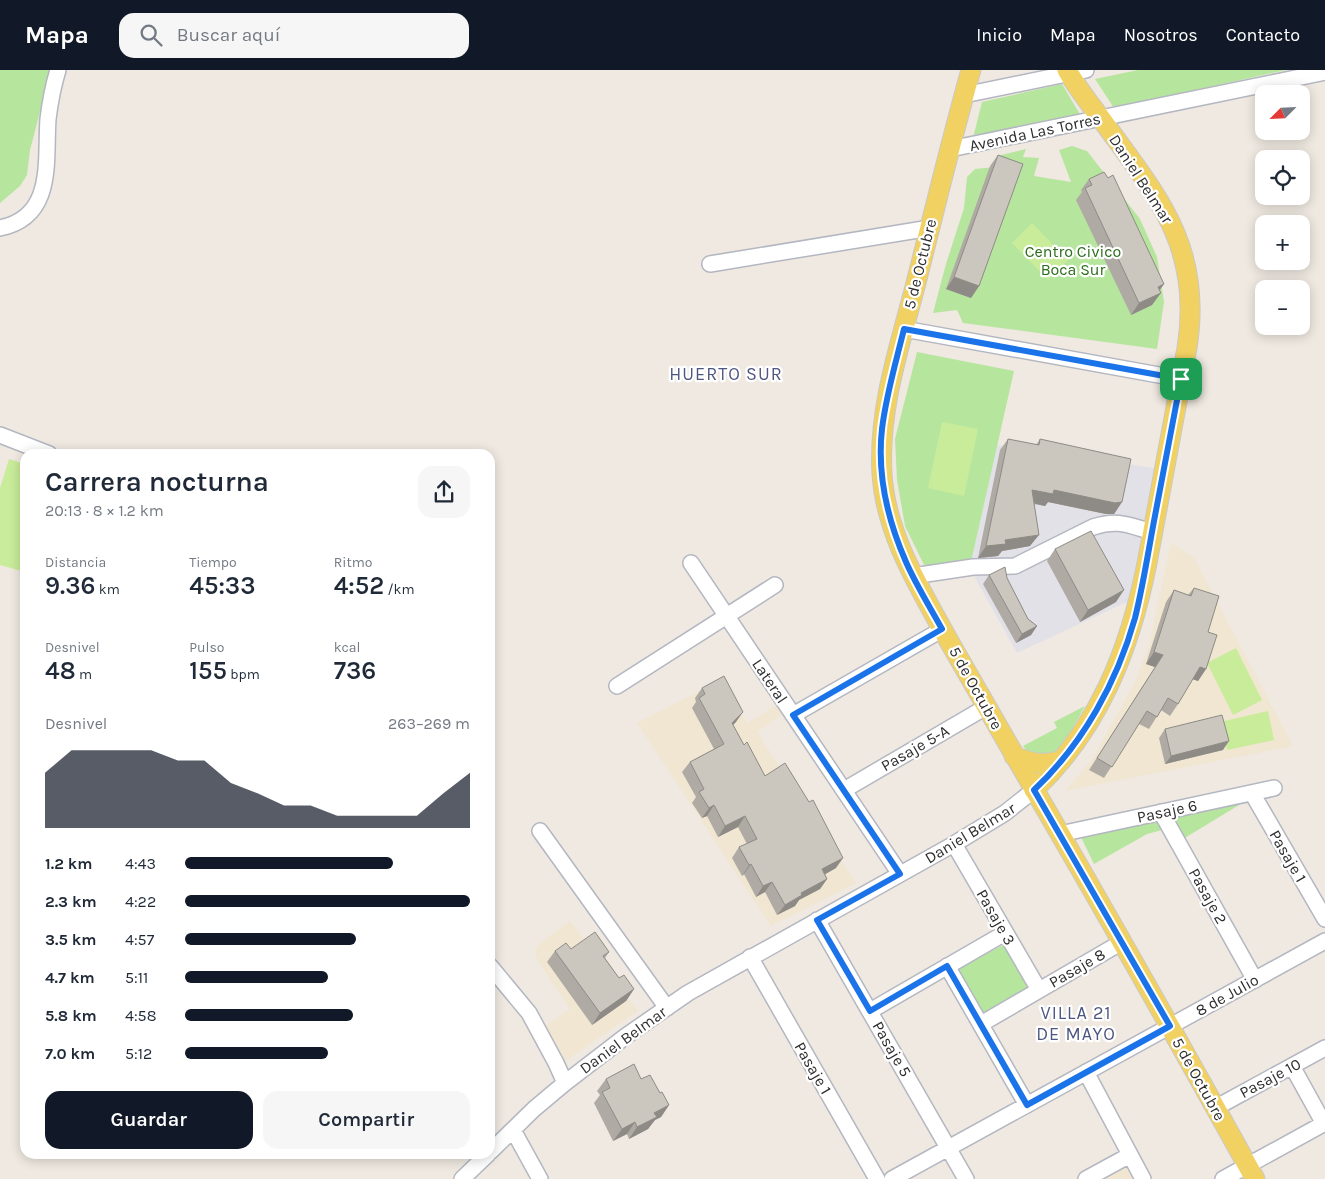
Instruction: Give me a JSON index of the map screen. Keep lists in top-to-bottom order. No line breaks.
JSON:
{"streets":{"main road":["Daniel Belmar","5 de Octubre"],"street":["Avenida Las Torres","Lateral","Pasaje 5-A","Pasaje 6","Pasaje 1","Pasaje 2","Pasaje 3","Pasaje 8","8 de Julio","Pasaje 5","Pasaje 10"]},"crossings":[["Avenida Las Torres","Daniel Belmar"],["Avenida Las Torres","5 de Octubre"],["Daniel Belmar","5 de Octubre"],["Daniel Belmar","Lateral"],["Daniel Belmar","Pasaje 1"],["Daniel Belmar","Pasaje 3"],["Daniel Belmar","Pasaje 5"],["5 de Octubre","Pasaje 5-A"],["5 de Octubre","Pasaje 6"],["5 de Octubre","Pasaje 8"],["5 de Octubre","8 de Julio"],["5 de Octubre","Pasaje 10"],["Lateral","Pasaje 5-A"],["Pasaje 6","Pasaje 1"],["Pasaje 6","Pasaje 2"],["Pasaje 2","8 de Julio"],["Pasaje 3","Pasaje 8"],["8 de Julio","Pasaje 5"]],"districts":["HUERTO SUR","VILLA 21 DE MAYO"],"parks":["Centro Civico Boca Sur"],"north":"bottom left","page":{"header":"Mapa","search":"Buscar aquí","nav":["Inicio","Mapa","Nosotros","Contacto"],"map_buttons":["+","−"],"heading":["Carrera nocturna","20:13 · 8 × 1.2 km"],"stats":[["Distancia","9.36 km"],["Tiempo","45:33"],["Ritmo","4:52 /km"],["Desnivel","48 m"],["Pulso","155 bpm"],["kcal","736"]],"chart":["Desnivel","263–269 m"],"list":[{"name":"1.2 km","note":"4:43"},{"name":"2.3 km","note":"4:22"},{"name":"3.5 km","note":"4:57"},{"name":"4.7 km","note":"5:11"},{"name":"5.8 km","note":"4:58"},{"name":"7.0 km","note":"5:12"}],"buttons":["Guardar","Compartir"]}}
